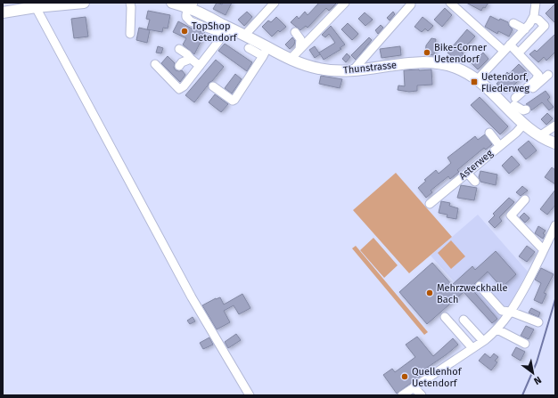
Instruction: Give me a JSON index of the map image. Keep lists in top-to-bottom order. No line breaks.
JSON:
{"streets":{"main road":["Thunstrasse"],"street":["Asterweg"]},"crossings":[["Thunstrasse","Asterweg"]],"places":{"other":["TopShop Uetendorf","Bike-Corner Uetendorf","Mehrzweckhalle Bach","Quellenhof Uetendorf"],"transit":["Uetendorf, Fliederweg"]},"north":"bottom right"}
